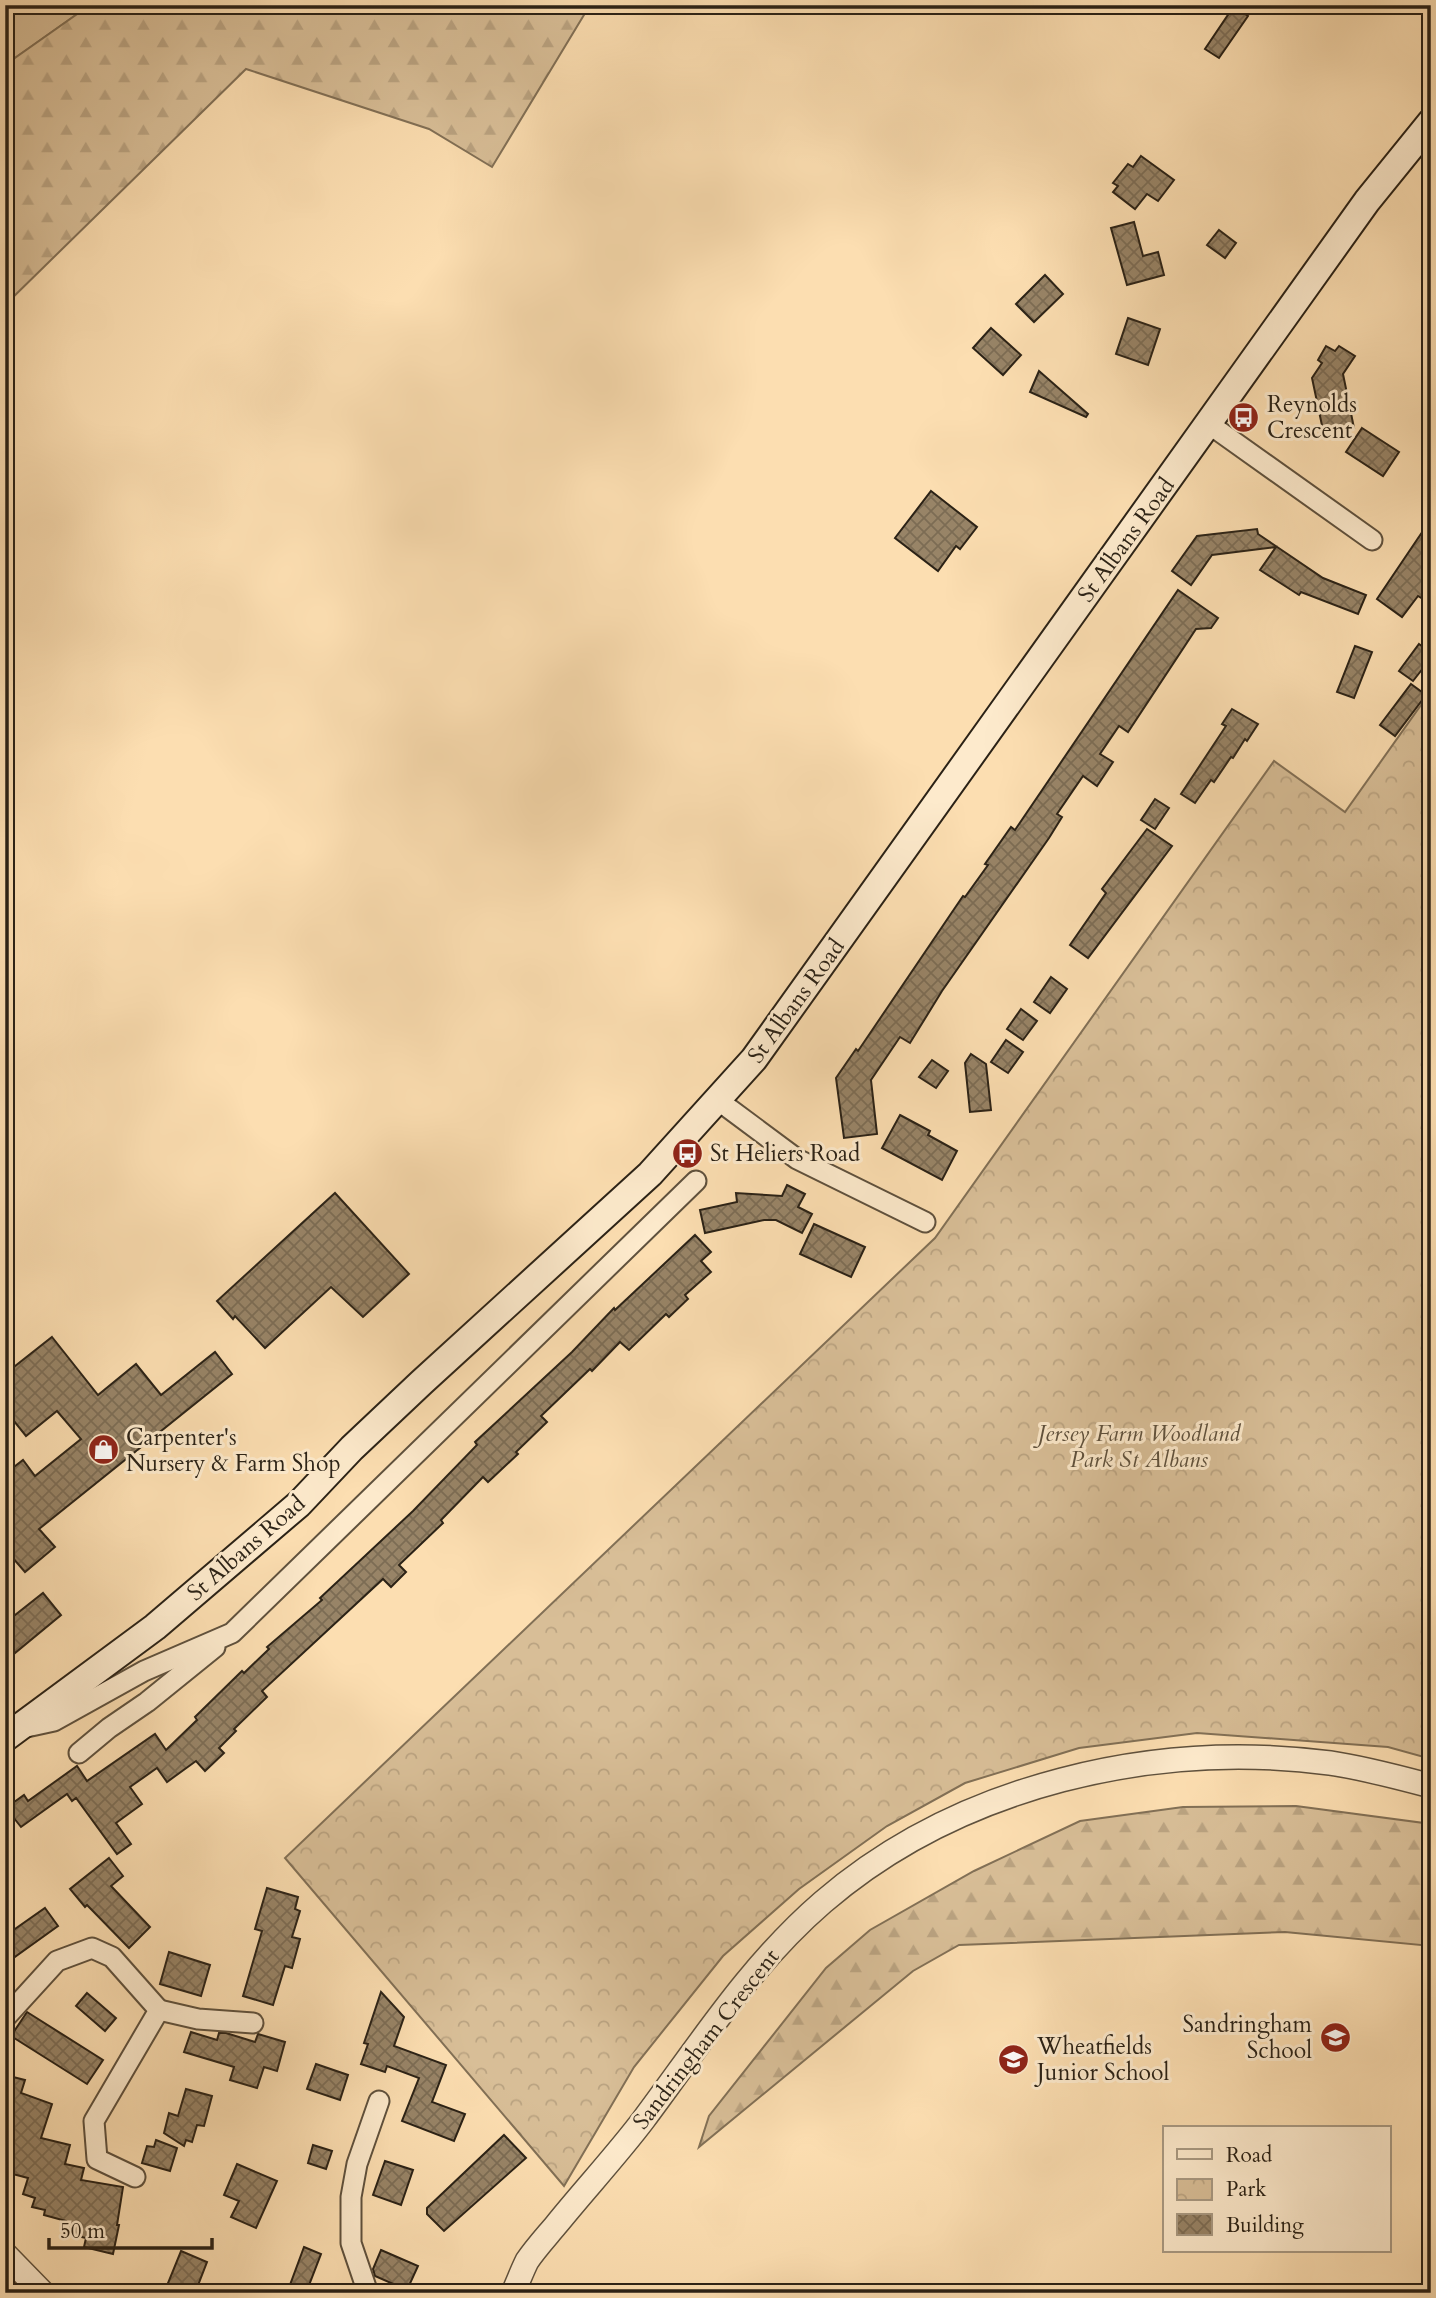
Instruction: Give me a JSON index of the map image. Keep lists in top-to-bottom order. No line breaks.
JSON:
{"streets":{"main road":["St Albans Road"],"street":["Sandringham Crescent"]},"parks":["Jersey Farm Woodland Park St Albans"],"places":{"bus stop":["Reynolds Crescent","St Heliers Road"],"shop":["Carpenter's Nursery & Farm Shop"],"school or university":["Sandringham School","Wheatfields Junior School"]},"legend":["Road","Park","Building"],"scale_bar":"50 m"}
